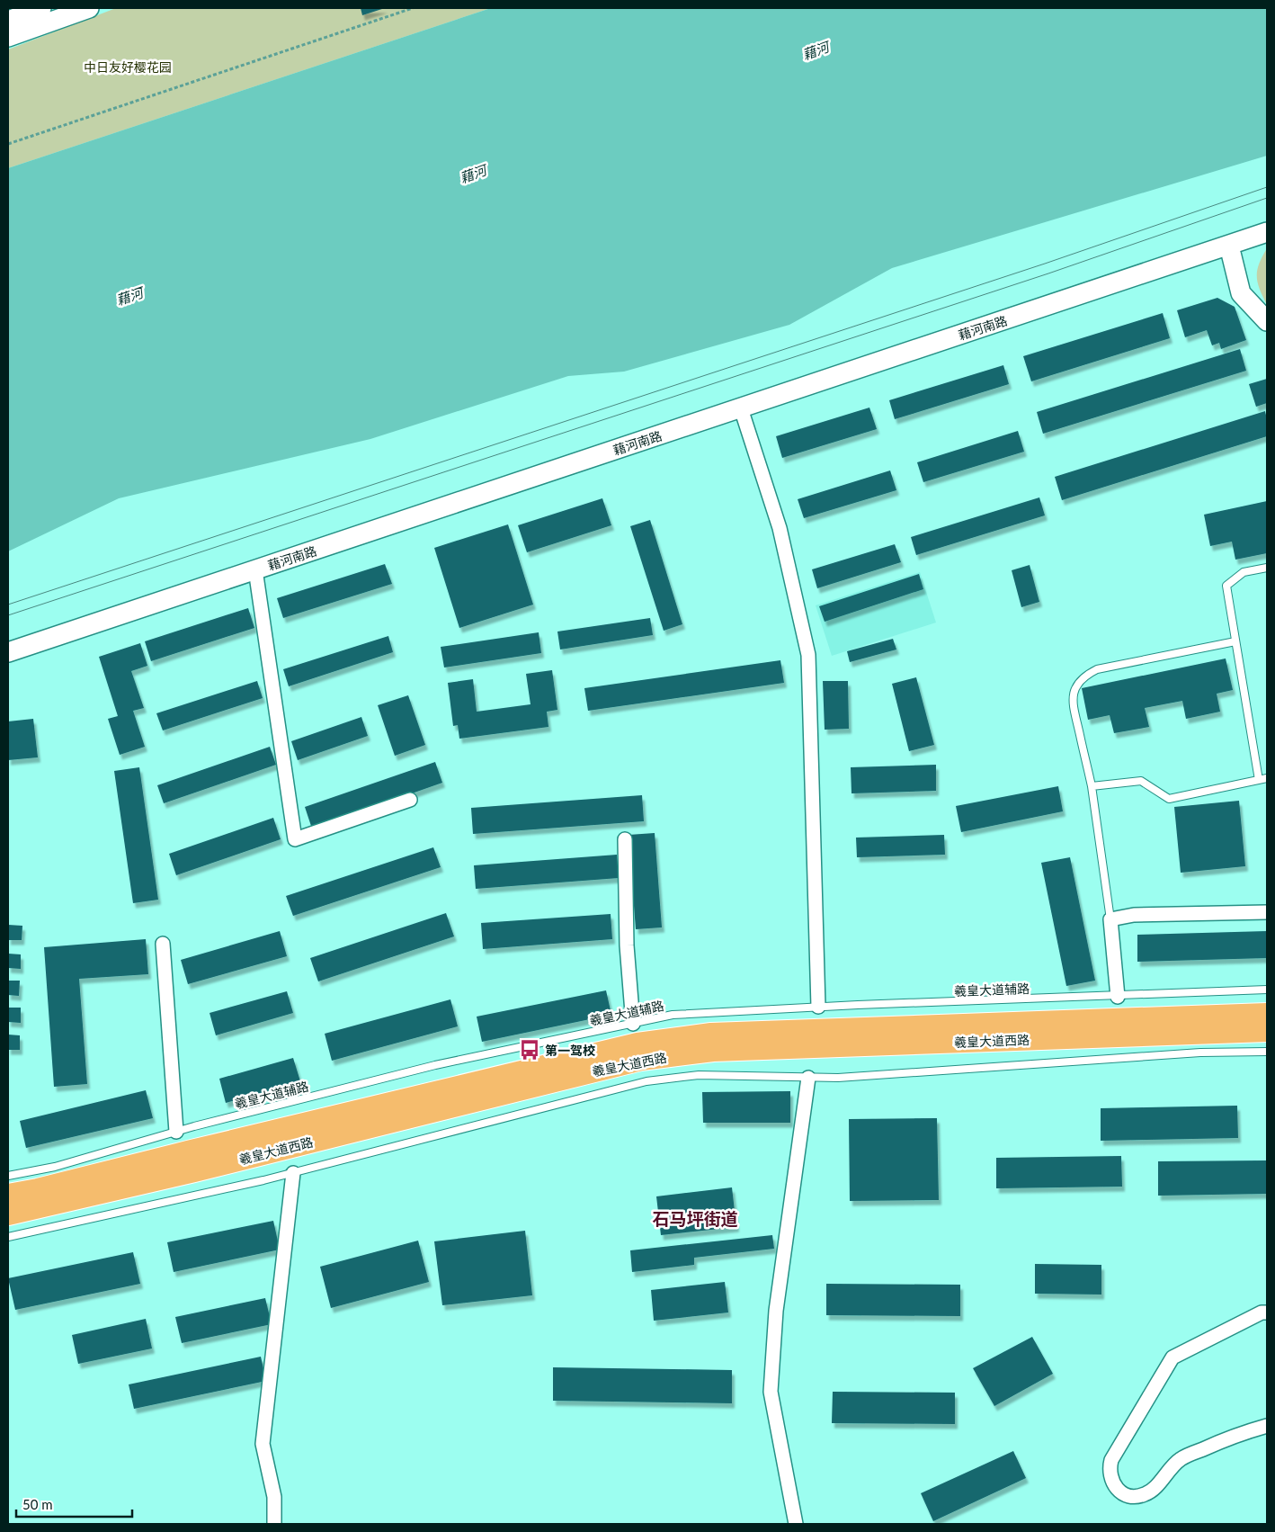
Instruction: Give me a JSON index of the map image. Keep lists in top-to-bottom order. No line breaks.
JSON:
{"streets":{"main road":["藉河南路","羲皇大道西路"],"lane":["羲皇大道辅路"]},"districts":["石马坪街道"],"water":["藉河"],"parks":["中日友好樱花园"],"places":{"bus stop":["第一驾校"]},"scale_bar":"50 m"}
